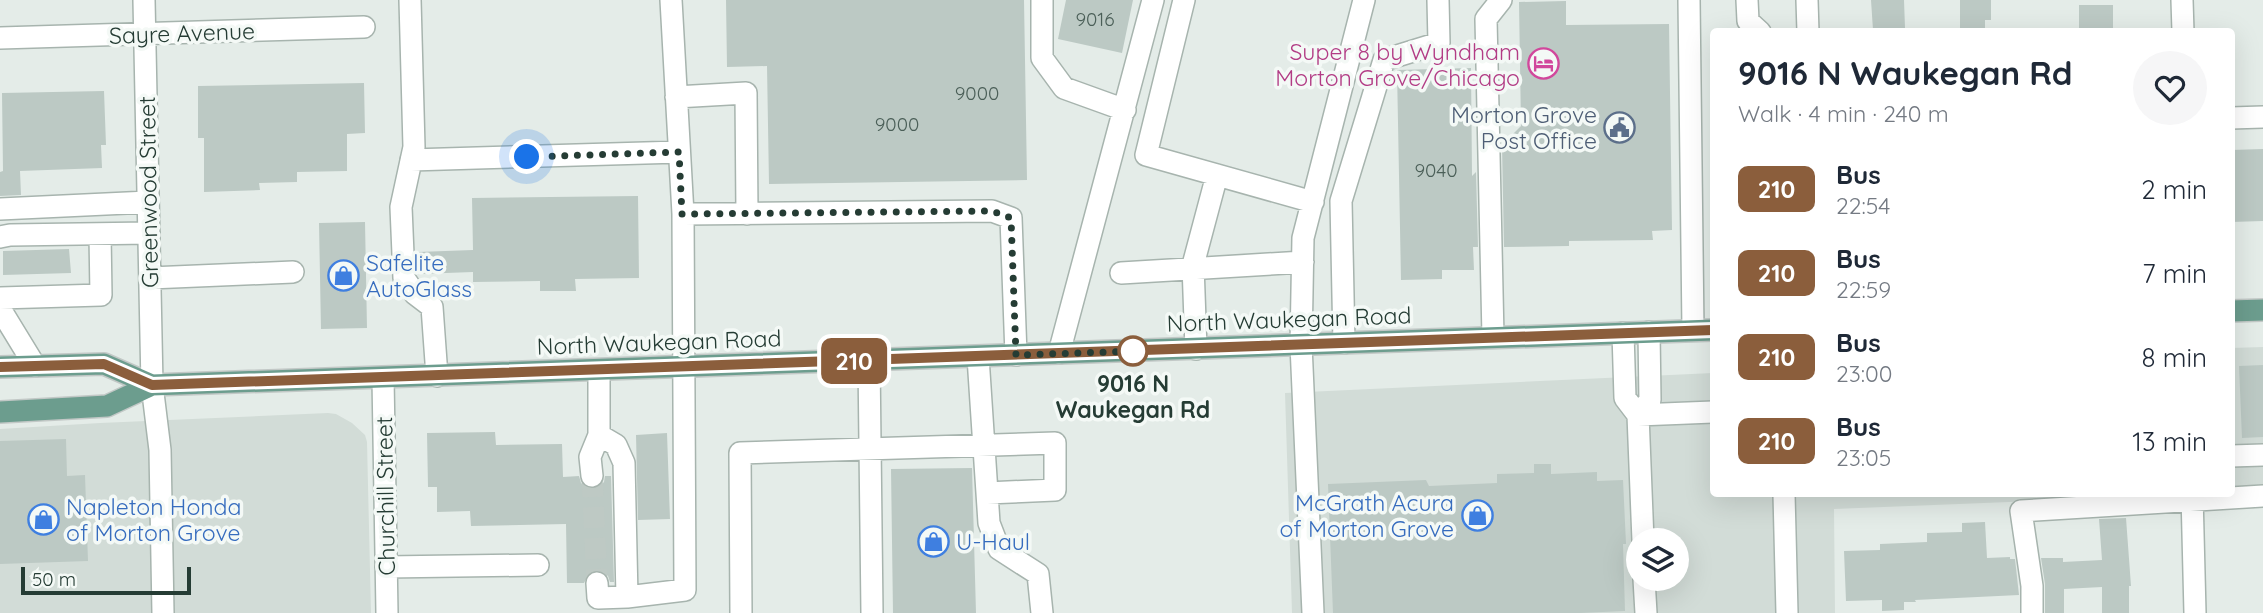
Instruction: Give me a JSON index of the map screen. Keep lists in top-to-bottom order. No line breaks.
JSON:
{"streets":{"main road":["North Waukegan Road"],"street":["Sayre Avenue","Greenwood Street","Churchill Street"]},"crossings":[["Sayre Avenue","Greenwood Street"],["Greenwood Street","North Waukegan Road"],["North Waukegan Road","Churchill Street"]],"places":{"hotel":["Super 8 by Wyndham Morton Grove/Chicago"],"public building":["Morton Grove Post Office"],"shop":["Safelite AutoGlass","McGrath Acura of Morton Grove","Napleton Honda of Morton Grove","U-Haul"],"other":["9016 N Waukegan Rd"]},"lines":["bus line 210"],"house_numbers":["9016","9000","9000","9040"],"scale_bar":"50 m","page":{"on_map":"210","heading":["9016 N Waukegan Rd","Walk · 4 min · 240 m"],"list":[{"mark":"210","name":"Bus","note":"22:54","value":"2 min"},{"mark":"210","name":"Bus","note":"22:59","value":"7 min"},{"mark":"210","name":"Bus","note":"23:00","value":"8 min"},{"mark":"210","name":"Bus","note":"23:05","value":"13 min"}],"scale":"50 m"}}
